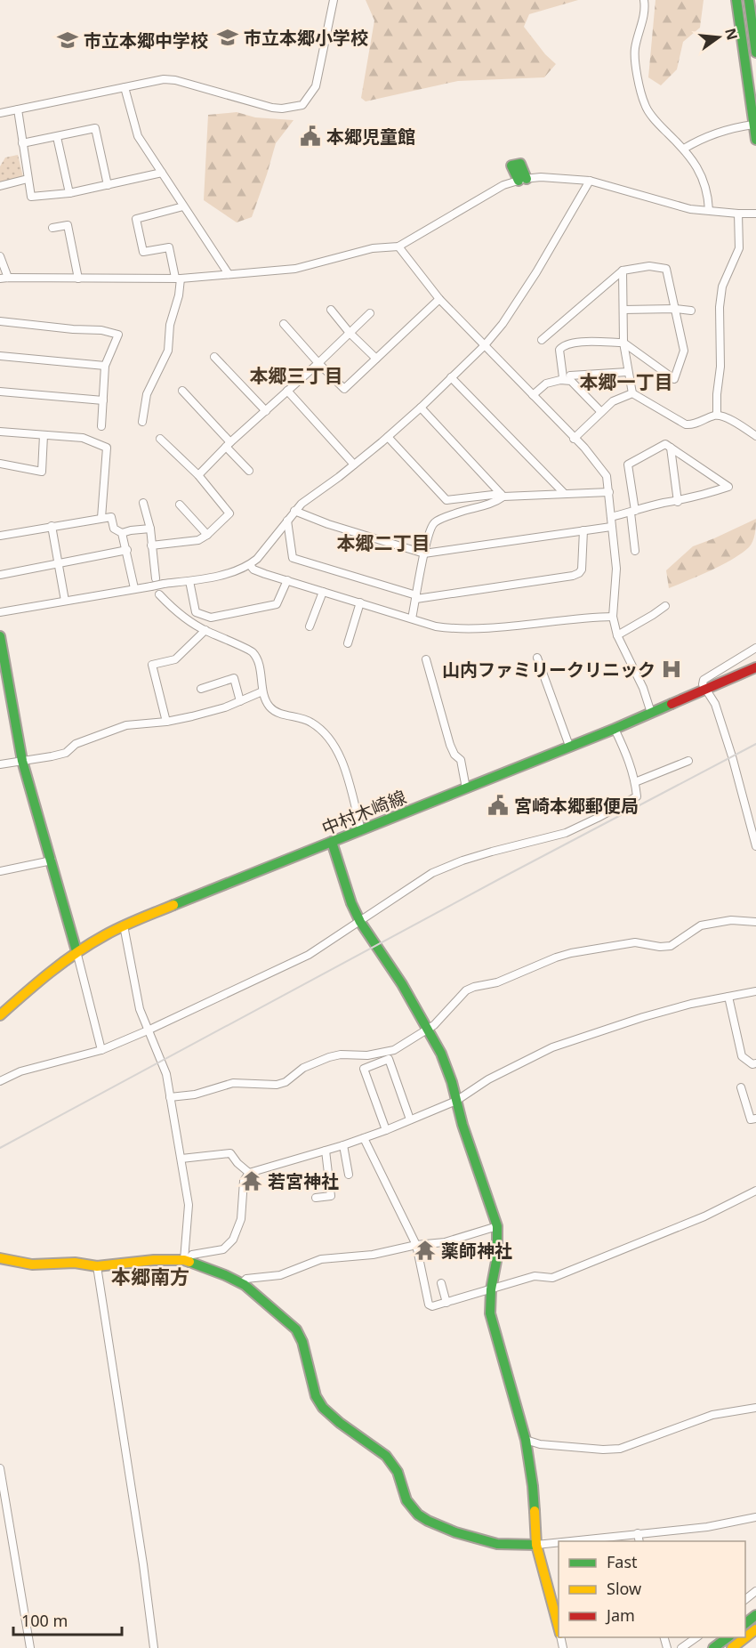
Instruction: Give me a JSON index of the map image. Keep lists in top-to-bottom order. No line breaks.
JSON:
{"streets":{"main road":["中村木崎線"]},"districts":["本郷三丁目","本郷一丁目","本郷二丁目","本郷南方"],"places":{"school or university":["市立本郷小学校","市立本郷中学校"],"public building":["本郷児童館","宮崎本郷郵便局"],"hospital":["山内ファミリークリニック"],"temple":["若宮神社","薬師神社"]},"legend":["Fast","Slow","Jam"],"scale_bar":"100 m","north":"right"}
